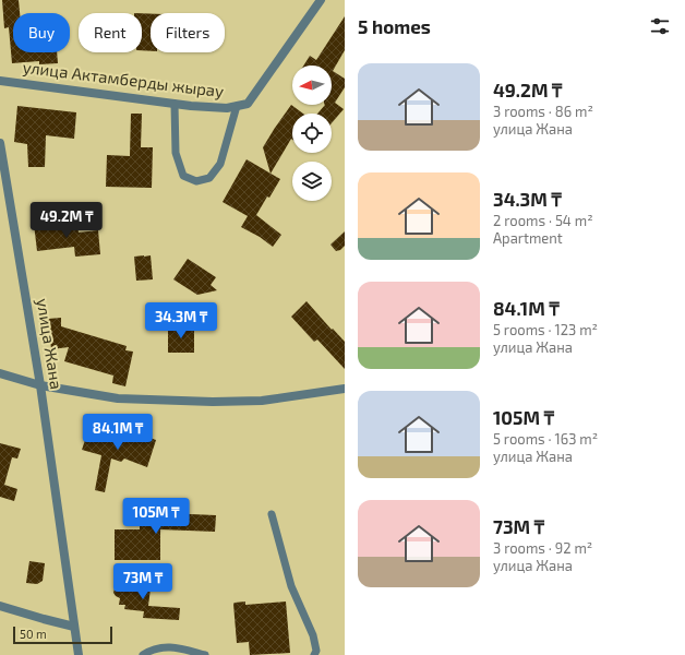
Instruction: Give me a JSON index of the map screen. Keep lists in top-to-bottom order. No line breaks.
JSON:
{"streets":{"street":["улица Актамберды жырау","улица Жана"]},"scale_bar":"50 m","north":"left","page":{"heading":"5 homes","chip":["Buy","Rent","Filters"],"list":[{"name":"49.2M ₸","note":"3 rooms · 86 m² · улица Жана"},{"name":"34.3M ₸","note":"2 rooms · 54 m² · Apartment"},{"name":"84.1M ₸","note":"5 rooms · 123 m² · улица Жана"},{"name":"105M ₸","note":"5 rooms · 163 m² · улица Жана"},{"name":"73M ₸","note":"3 rooms · 92 m² · улица Жана"}],"price":["49.2M ₸","34.3M ₸","84.1M ₸","105M ₸","73M ₸"],"scale":"50 m"}}
